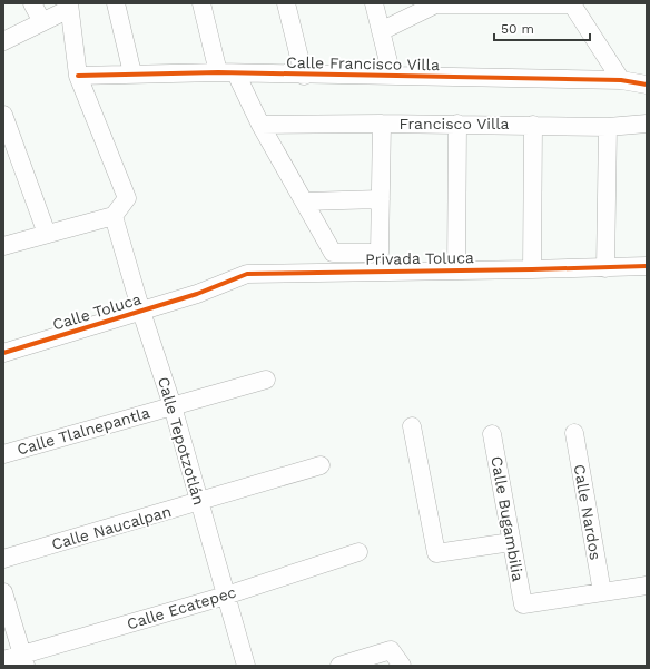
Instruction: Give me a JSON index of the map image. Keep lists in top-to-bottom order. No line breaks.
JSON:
{"streets":{"street":["Calle Francisco Villa","Francisco Villa","Privada Toluca","Calle Toluca","Calle Tlalnepantla","Calle Tepotzotlán","Calle Nardos","Calle Bugambilia","Calle Naucalpan","Calle Ecatepec"]},"crossings":[["Privada Toluca","Calle Toluca"],["Calle Toluca","Calle Tepotzotlán"],["Calle Tlalnepantla","Calle Tepotzotlán"],["Calle Tepotzotlán","Calle Naucalpan"],["Calle Tepotzotlán","Calle Ecatepec"],["Calle Nardos","Calle Bugambilia"]],"scale_bar":"50 m"}
